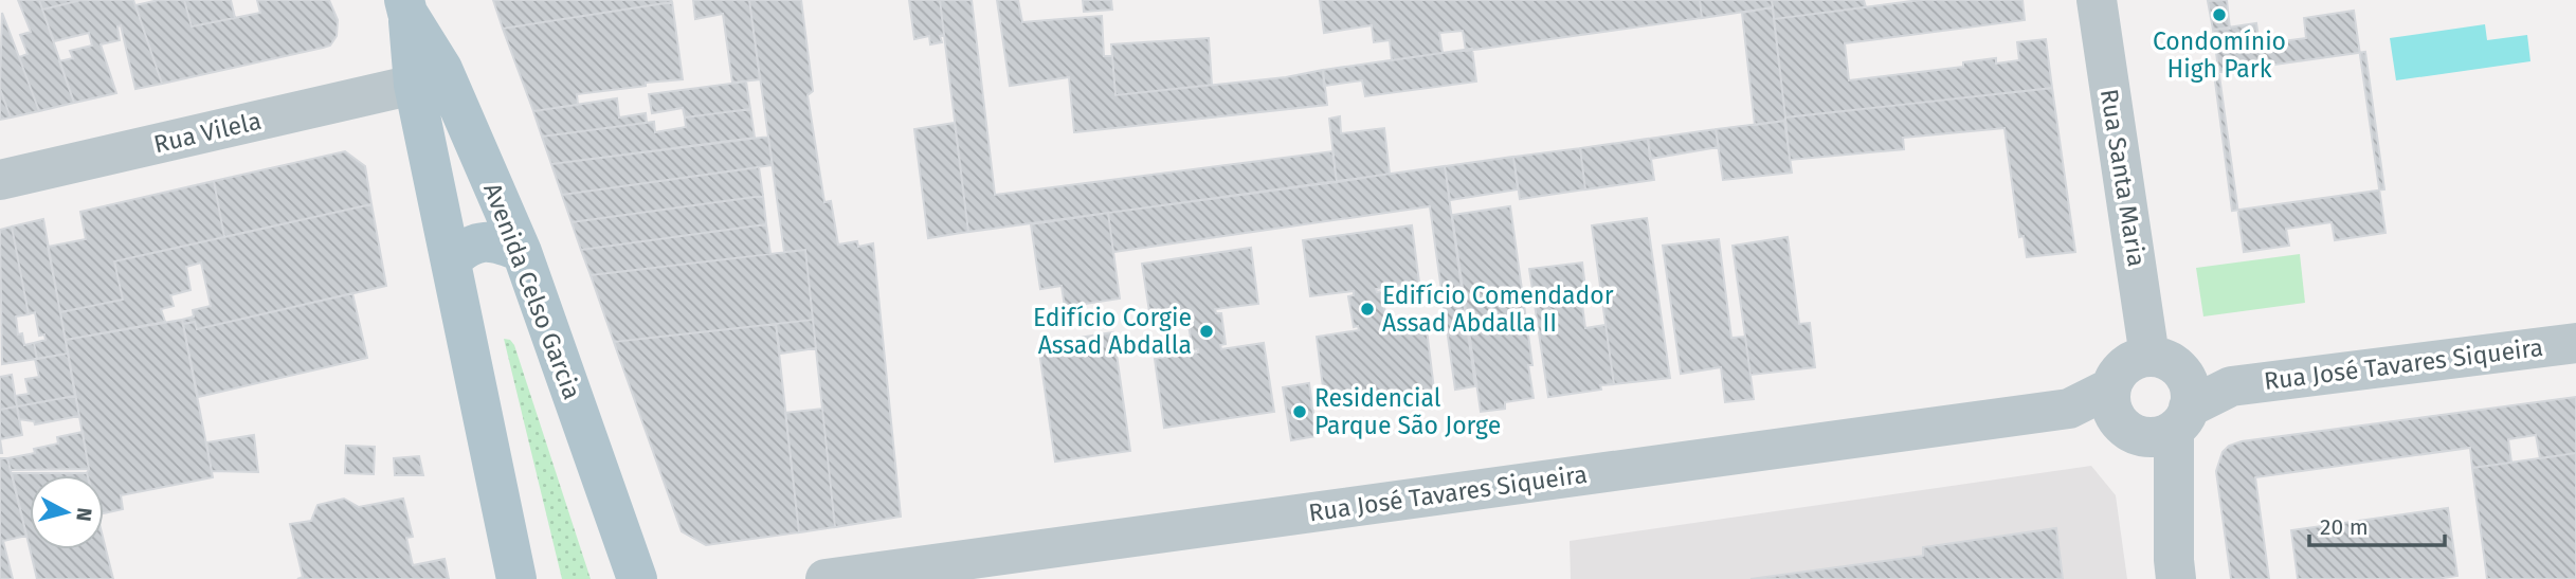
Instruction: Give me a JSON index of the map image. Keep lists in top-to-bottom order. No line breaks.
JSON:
{"streets":{"main road":["Avenida Celso Garcia"],"street":["Rua Vilela","Rua Santa Maria","Rua José Tavares Siqueira"]},"crossings":[["Rua Vilela","Avenida Celso Garcia"],["Rua Santa Maria","Rua José Tavares Siqueira"]],"places":["Condomínio High Park","Edifício Comendador Assad Abdalla II","Edifício Corgie Assad Abdalla","Residencial Parque São Jorge"],"scale_bar":"20 m","north":"right"}
